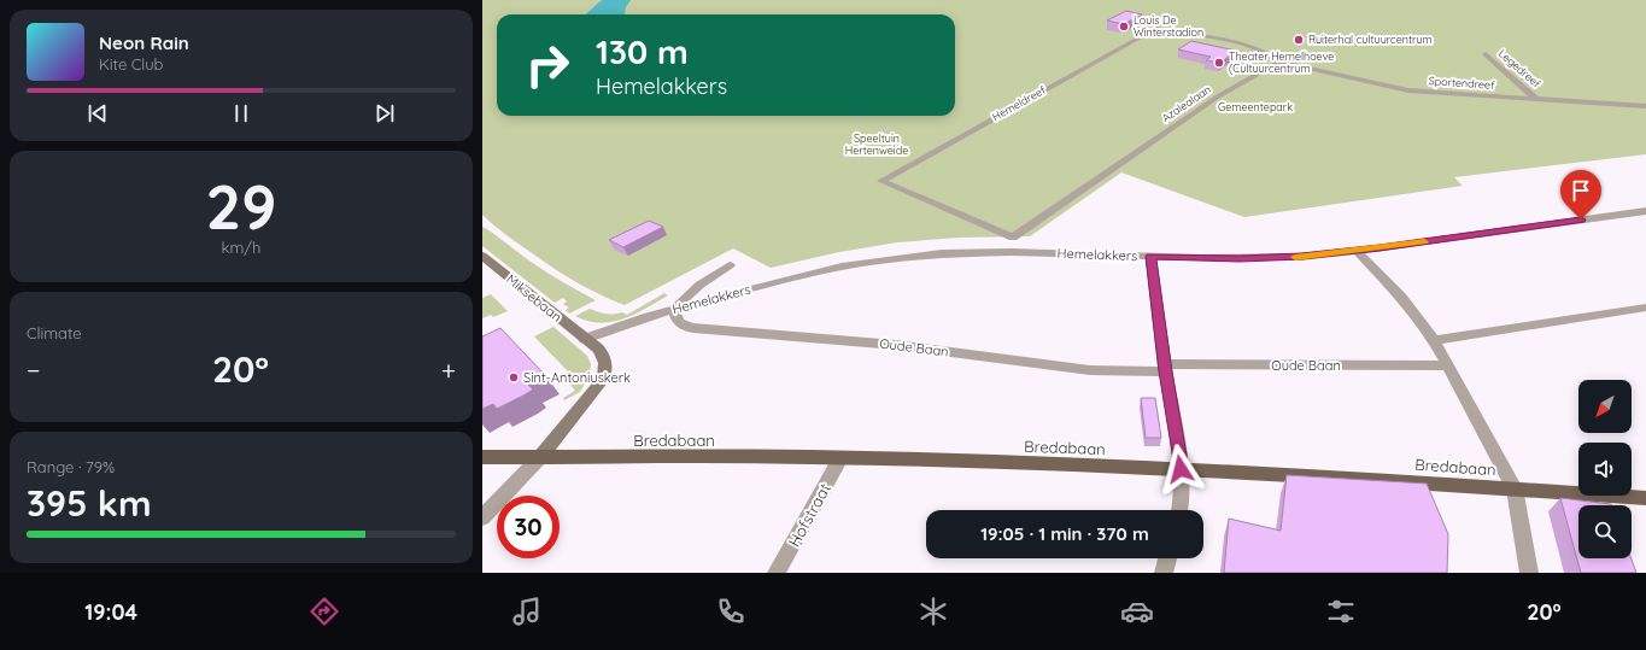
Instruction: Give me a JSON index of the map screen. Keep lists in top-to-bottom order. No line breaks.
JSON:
{"streets":{"main road":["Miksebaan","Bredabaan"],"street":["Legedreef","Sportendreef","Hemeldreef","Azalealaan","Hemelakkers","Oude Baan","Hofstraat"]},"crossings":[["Legedreef","Sportendreef"],["Sportendreef","Azalealaan"],["Hemeldreef","Azalealaan"],["Hemelakkers","Miksebaan"],["Hemelakkers","Oude Baan"],["Miksebaan","Bredabaan"],["Bredabaan","Hofstraat"]],"parks":["Gemeentepark","Speeltuin Hertenweide"],"places":["Louis De Winterstadion","Ruiterhal cultuurcentrum","Theater Hemelhoeve (Cultuurcentrum","Sint-Antoniuskerk"],"north":"bottom left","page":{"turn":["130 m","Hemelakkers"],"song":["Neon Rain","Kite Club"],"tile":[["29","km/h"],"Climate",["Range · 79%","395 km"]],"heat":["−","20°","+"],"limit":"30","trip":"19:05 · 1 min · 370 m","tabs":["19:04","20°"]}}
